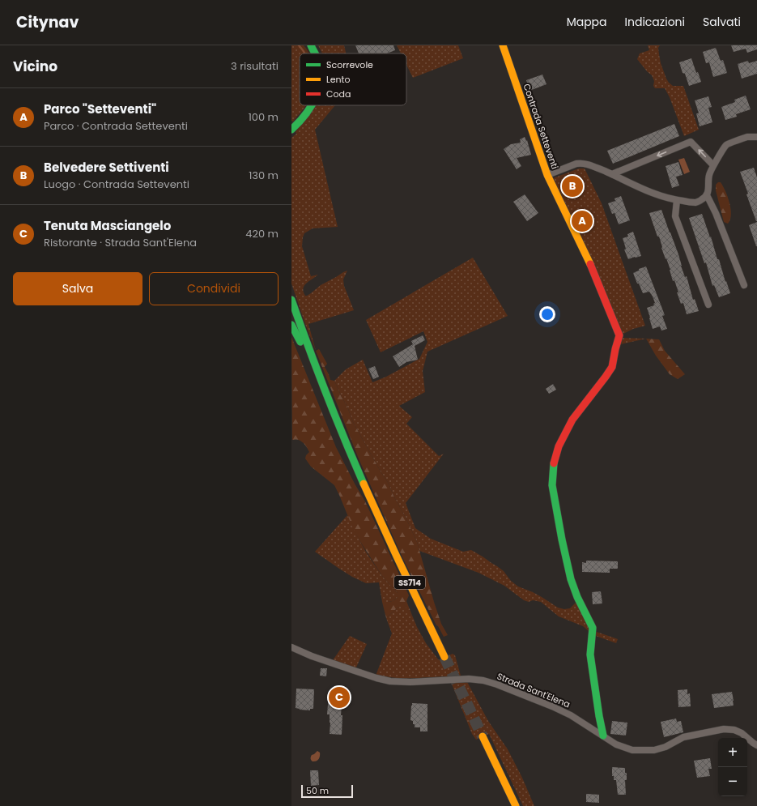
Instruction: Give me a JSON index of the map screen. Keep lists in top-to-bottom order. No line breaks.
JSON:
{"streets":{"main road":["Contrada Setteventi","SS714"],"street":["Strada Sant'Elena"]},"crossings":[["Contrada Setteventi","Strada Sant'Elena"]],"legend":["Scorrevole","Lento","Coda"],"scale_bar":"50 m","page":{"header":"Citynav","nav":["Mappa","Indicazioni","Salvati"],"heading":["Vicino","3 risultati"],"list":[{"mark":"A","name":"Parco \"Setteventi\"","note":"Parco · Contrada Setteventi","value":"100 m"},{"mark":"B","name":"Belvedere Settiventi","note":"Luogo · Contrada Setteventi","value":"130 m"},{"mark":"C","name":"Tenuta Masciangelo","note":"Ristorante · Strada Sant'Elena","value":"420 m"}],"pins":["B","A","C"],"buttons":["Salva","Condividi"],"map_buttons":["+","−"],"scale":"50 m"}}
